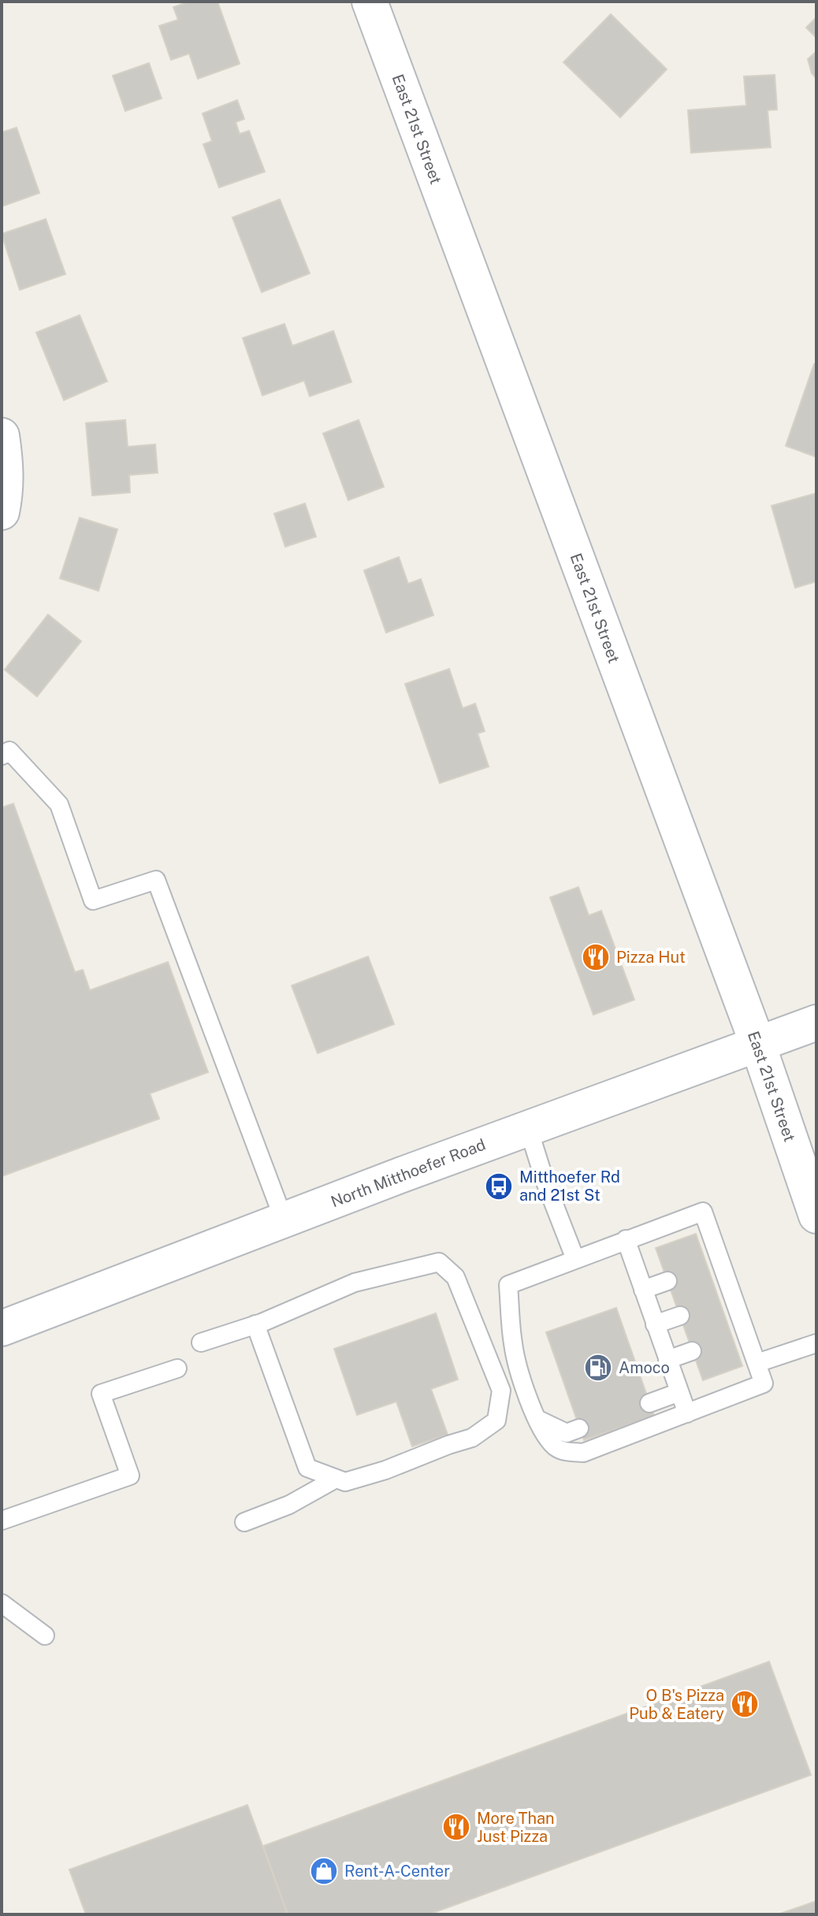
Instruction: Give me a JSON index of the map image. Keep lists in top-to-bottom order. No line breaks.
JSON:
{"streets":{"main road":["East 21st Street","North Mitthoefer Road"]},"crossings":[["East 21st Street","North Mitthoefer Road"]],"places":{"restaurant":["Pizza Hut","O B's Pizza Pub & Eatery","More Than Just Pizza"],"bus stop":["Mitthoefer Rd and 21st St"],"fuel station":["Amoco"],"shop":["Rent-A-Center"]}}
